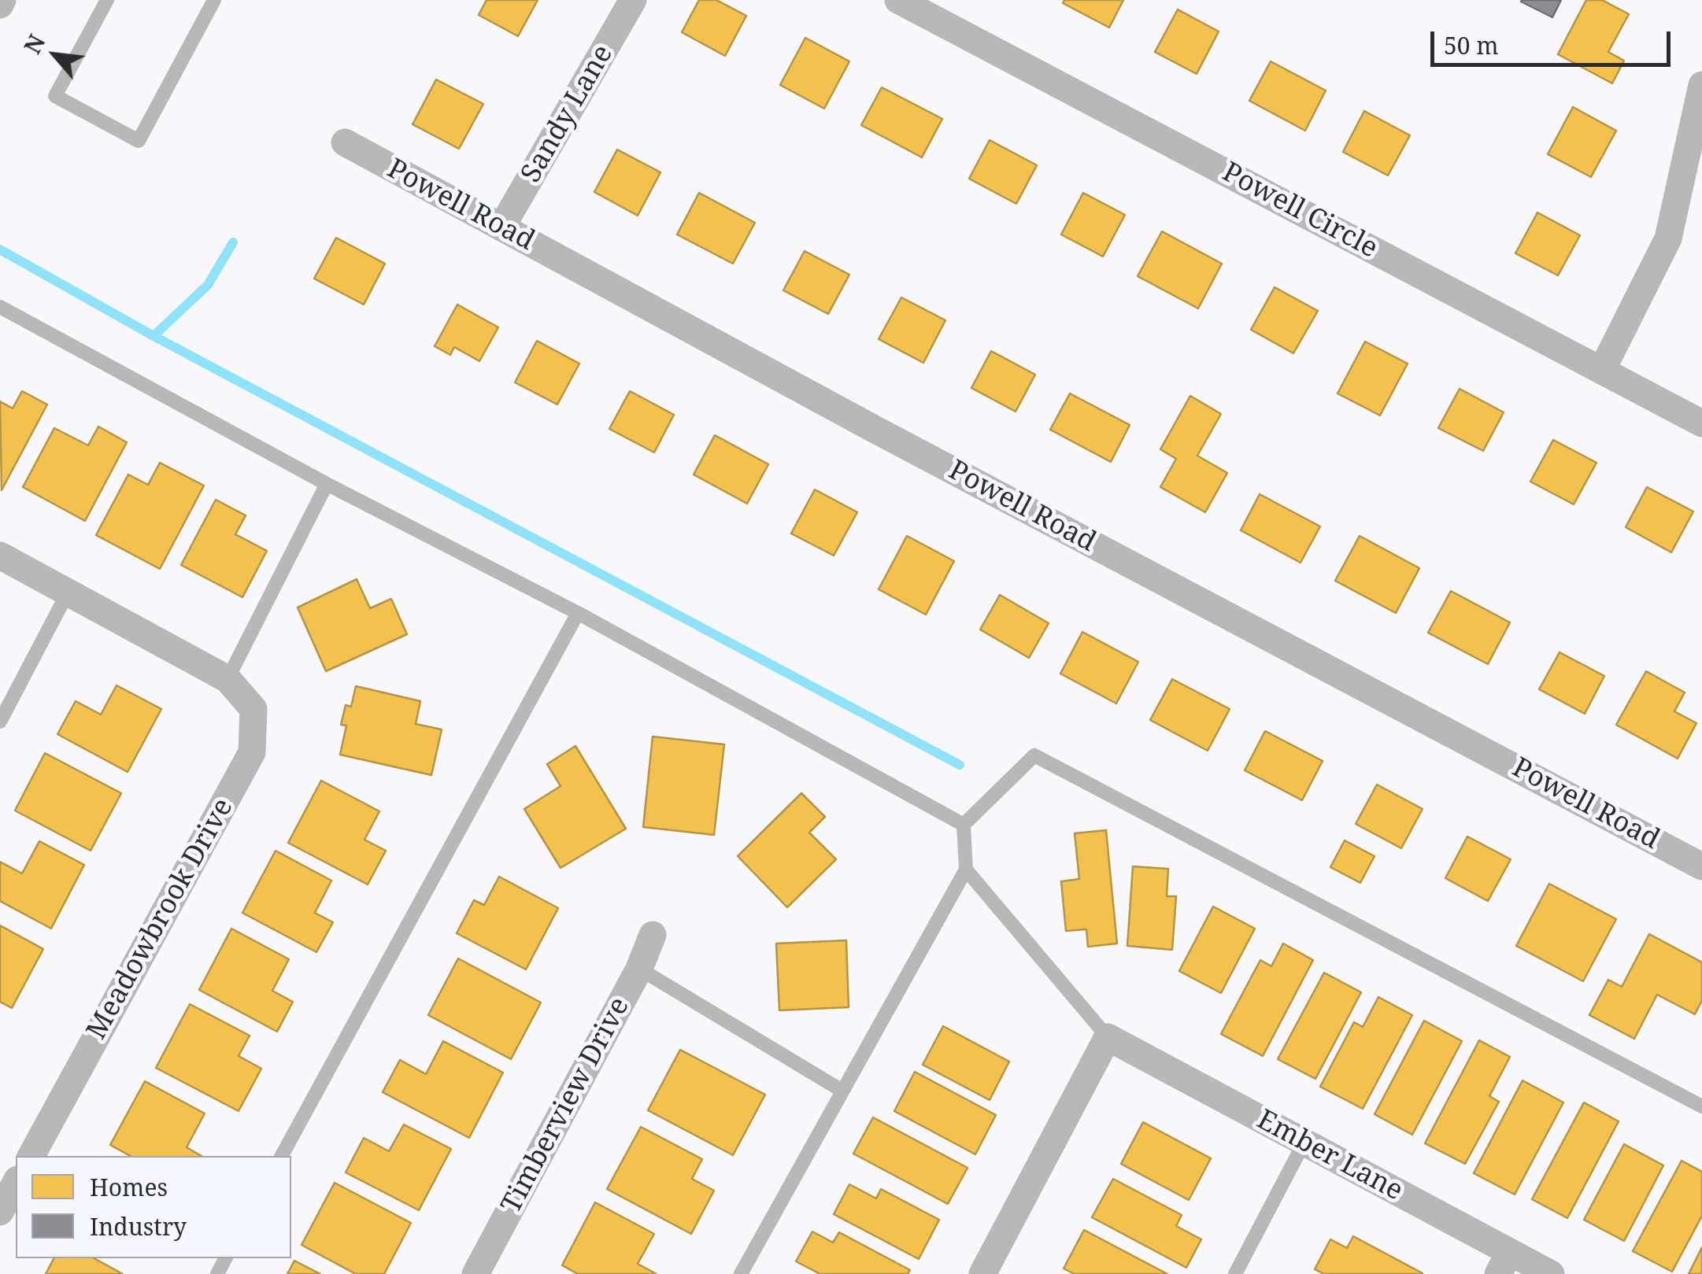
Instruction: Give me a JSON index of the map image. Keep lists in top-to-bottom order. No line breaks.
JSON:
{"streets":{"street":["Sandy Lane","Powell Road","Powell Circle","Meadowbrook Drive","Timberview Drive","Ember Lane"]},"crossings":[["Sandy Lane","Powell Road"]],"legend":["Homes","Industry"],"scale_bar":"50 m","north":"top left"}
